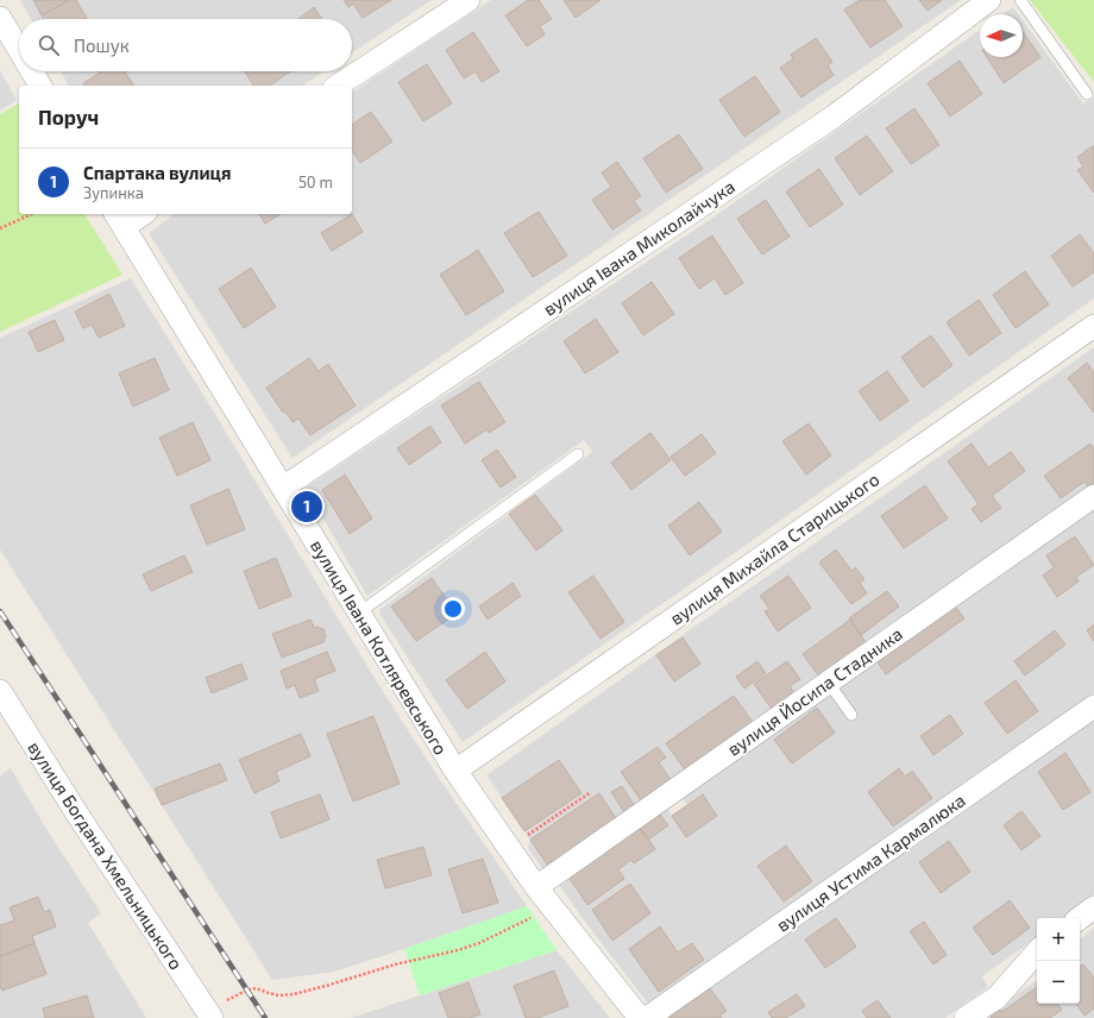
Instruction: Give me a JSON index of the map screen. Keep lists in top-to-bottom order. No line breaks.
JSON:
{"streets":{"street":["вулиця Івана Миколайчука","вулиця Михайла Старицького","вулиця Івана Котляревського","вулиця Йосипа Стадника","вулиця Богдана Хмельницького","вулиця Устима Кармалюка"]},"crossings":[["вулиця Івана Миколайчука","вулиця Івана Котляревського"],["вулиця Михайла Старицького","вулиця Івана Котляревського"],["вулиця Івана Котляревського","вулиця Йосипа Стадника"]],"north":"left","page":{"search":"Пошук","heading":"Поруч","list":[{"mark":"1","name":"Спартака вулиця","note":"Зупинка","value":"50 m"}],"pins":"1","map_buttons":["+","−"]}}
